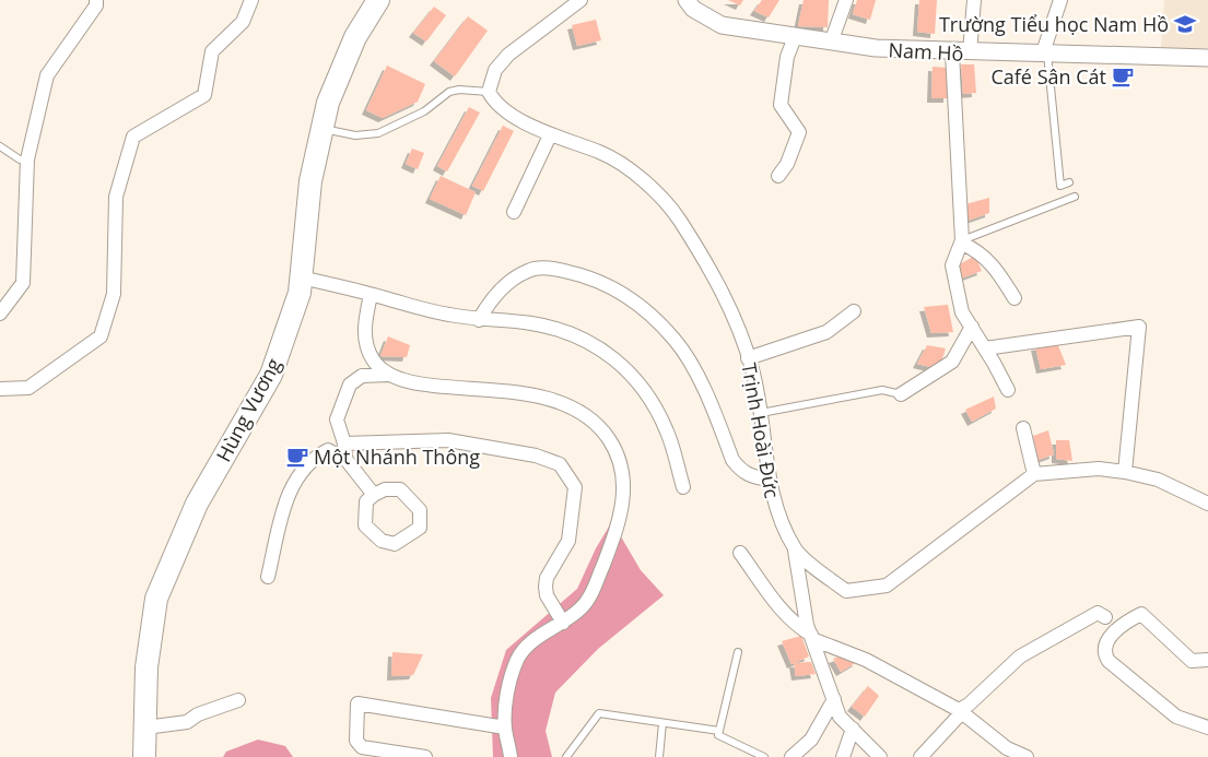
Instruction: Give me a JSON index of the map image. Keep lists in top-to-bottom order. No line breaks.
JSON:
{"streets":{"highway":["Hùng Vương"],"street":["Nam Hồ","Trịnh Hoài Đức"]},"places":{"school or university":["Trường Tiểu học Nam Hồ"],"cafe":["Café Sân Cát","Một Nhánh Thông"]}}
